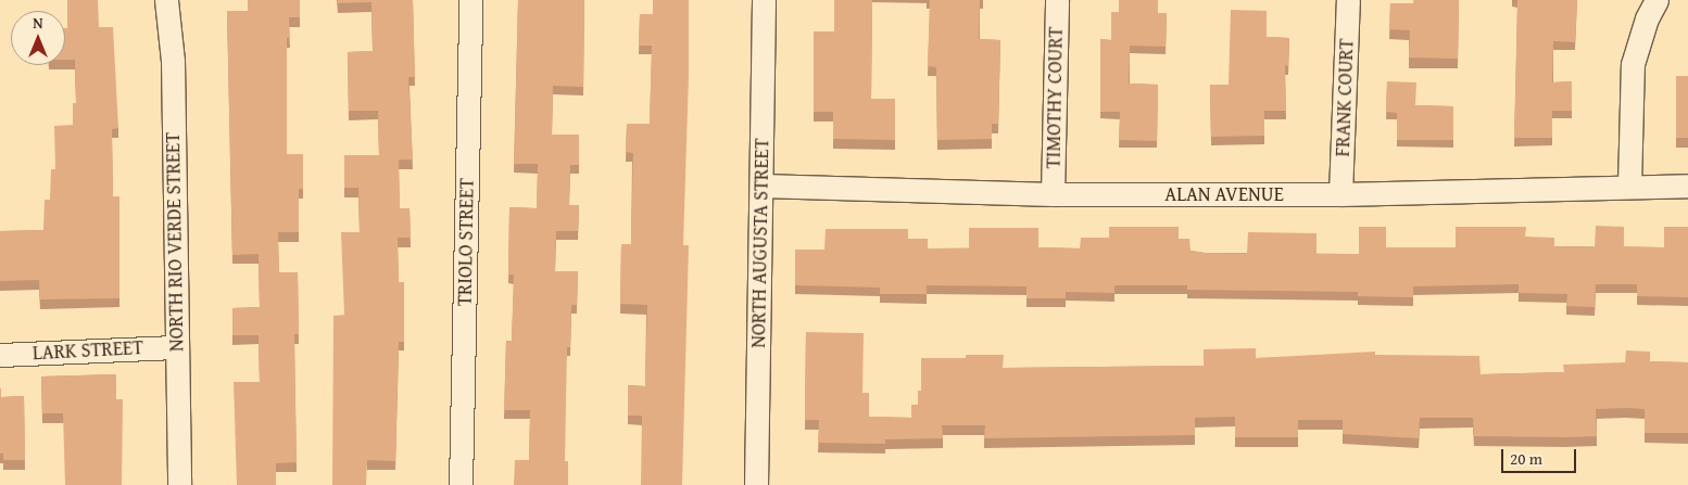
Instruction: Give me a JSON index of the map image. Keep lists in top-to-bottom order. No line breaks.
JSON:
{"streets":{"street":["TIMOTHY COURT","FRANK COURT","ALAN AVENUE","NORTH RIO VERDE STREET","TRIOLO STREET","NORTH AUGUSTA STREET","LARK STREET"]},"crossings":[["TIMOTHY COURT","ALAN AVENUE"],["FRANK COURT","ALAN AVENUE"],["ALAN AVENUE","NORTH AUGUSTA STREET"],["NORTH RIO VERDE STREET","LARK STREET"]],"scale_bar":"20 m","north":"top"}
